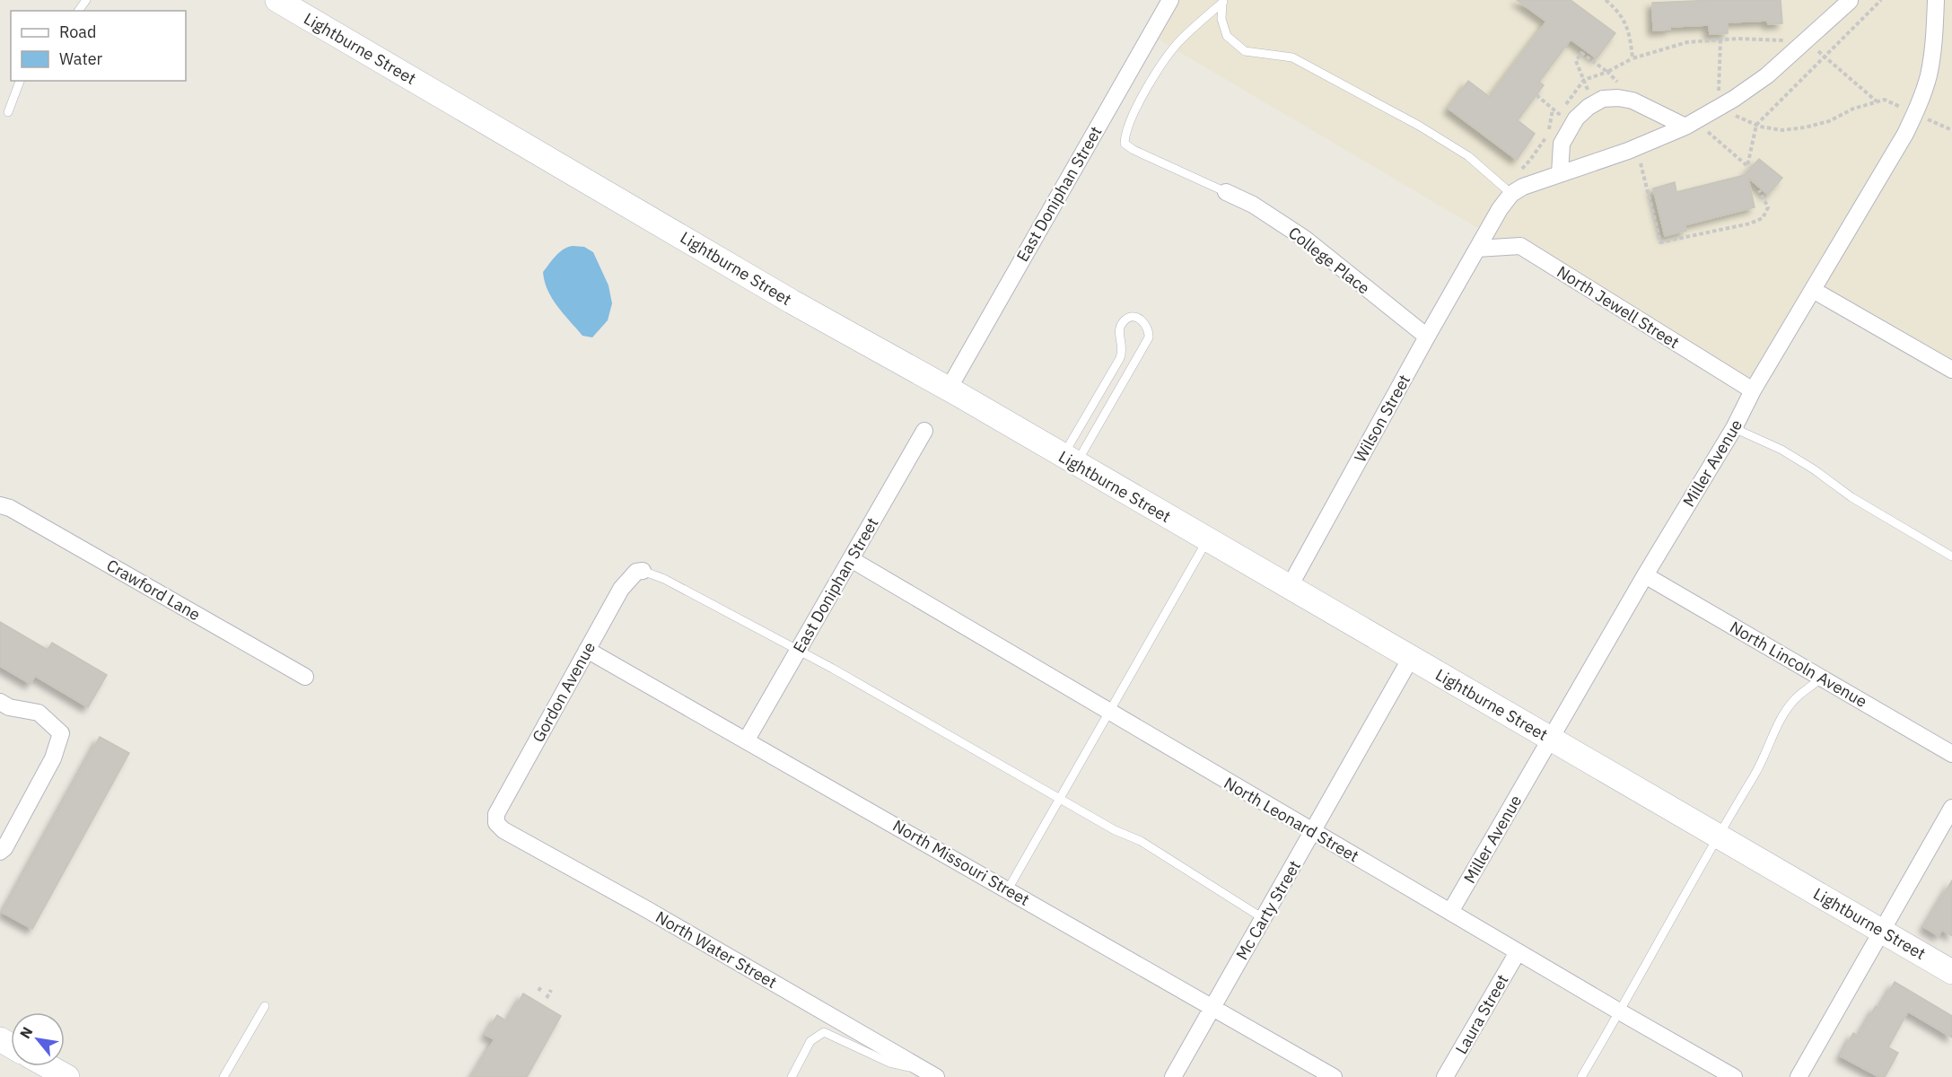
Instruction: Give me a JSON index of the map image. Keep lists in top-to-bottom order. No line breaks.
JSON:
{"streets":{"main road":["Lightburne Street"],"street":["East Doniphan Street","College Place","North Jewell Street","Wilson Street","Miller Avenue","Crawford Lane","North Lincoln Avenue","Gordon Avenue","North Leonard Street","North Missouri Street","Mc Carty Street","North Water Street","Laura Street"]},"crossings":[["Lightburne Street","East Doniphan Street"],["Lightburne Street","Wilson Street"],["Lightburne Street","Miller Avenue"],["Lightburne Street","Mc Carty Street"],["East Doniphan Street","North Leonard Street"],["East Doniphan Street","North Missouri Street"],["College Place","Wilson Street"],["North Jewell Street","Wilson Street"],["North Jewell Street","Miller Avenue"],["Miller Avenue","North Lincoln Avenue"],["Miller Avenue","North Leonard Street"],["Gordon Avenue","North Missouri Street"],["Gordon Avenue","North Water Street"],["North Leonard Street","Mc Carty Street"],["North Leonard Street","Laura Street"],["North Missouri Street","Mc Carty Street"]],"legend":["Road","Water"],"north":"top left"}
